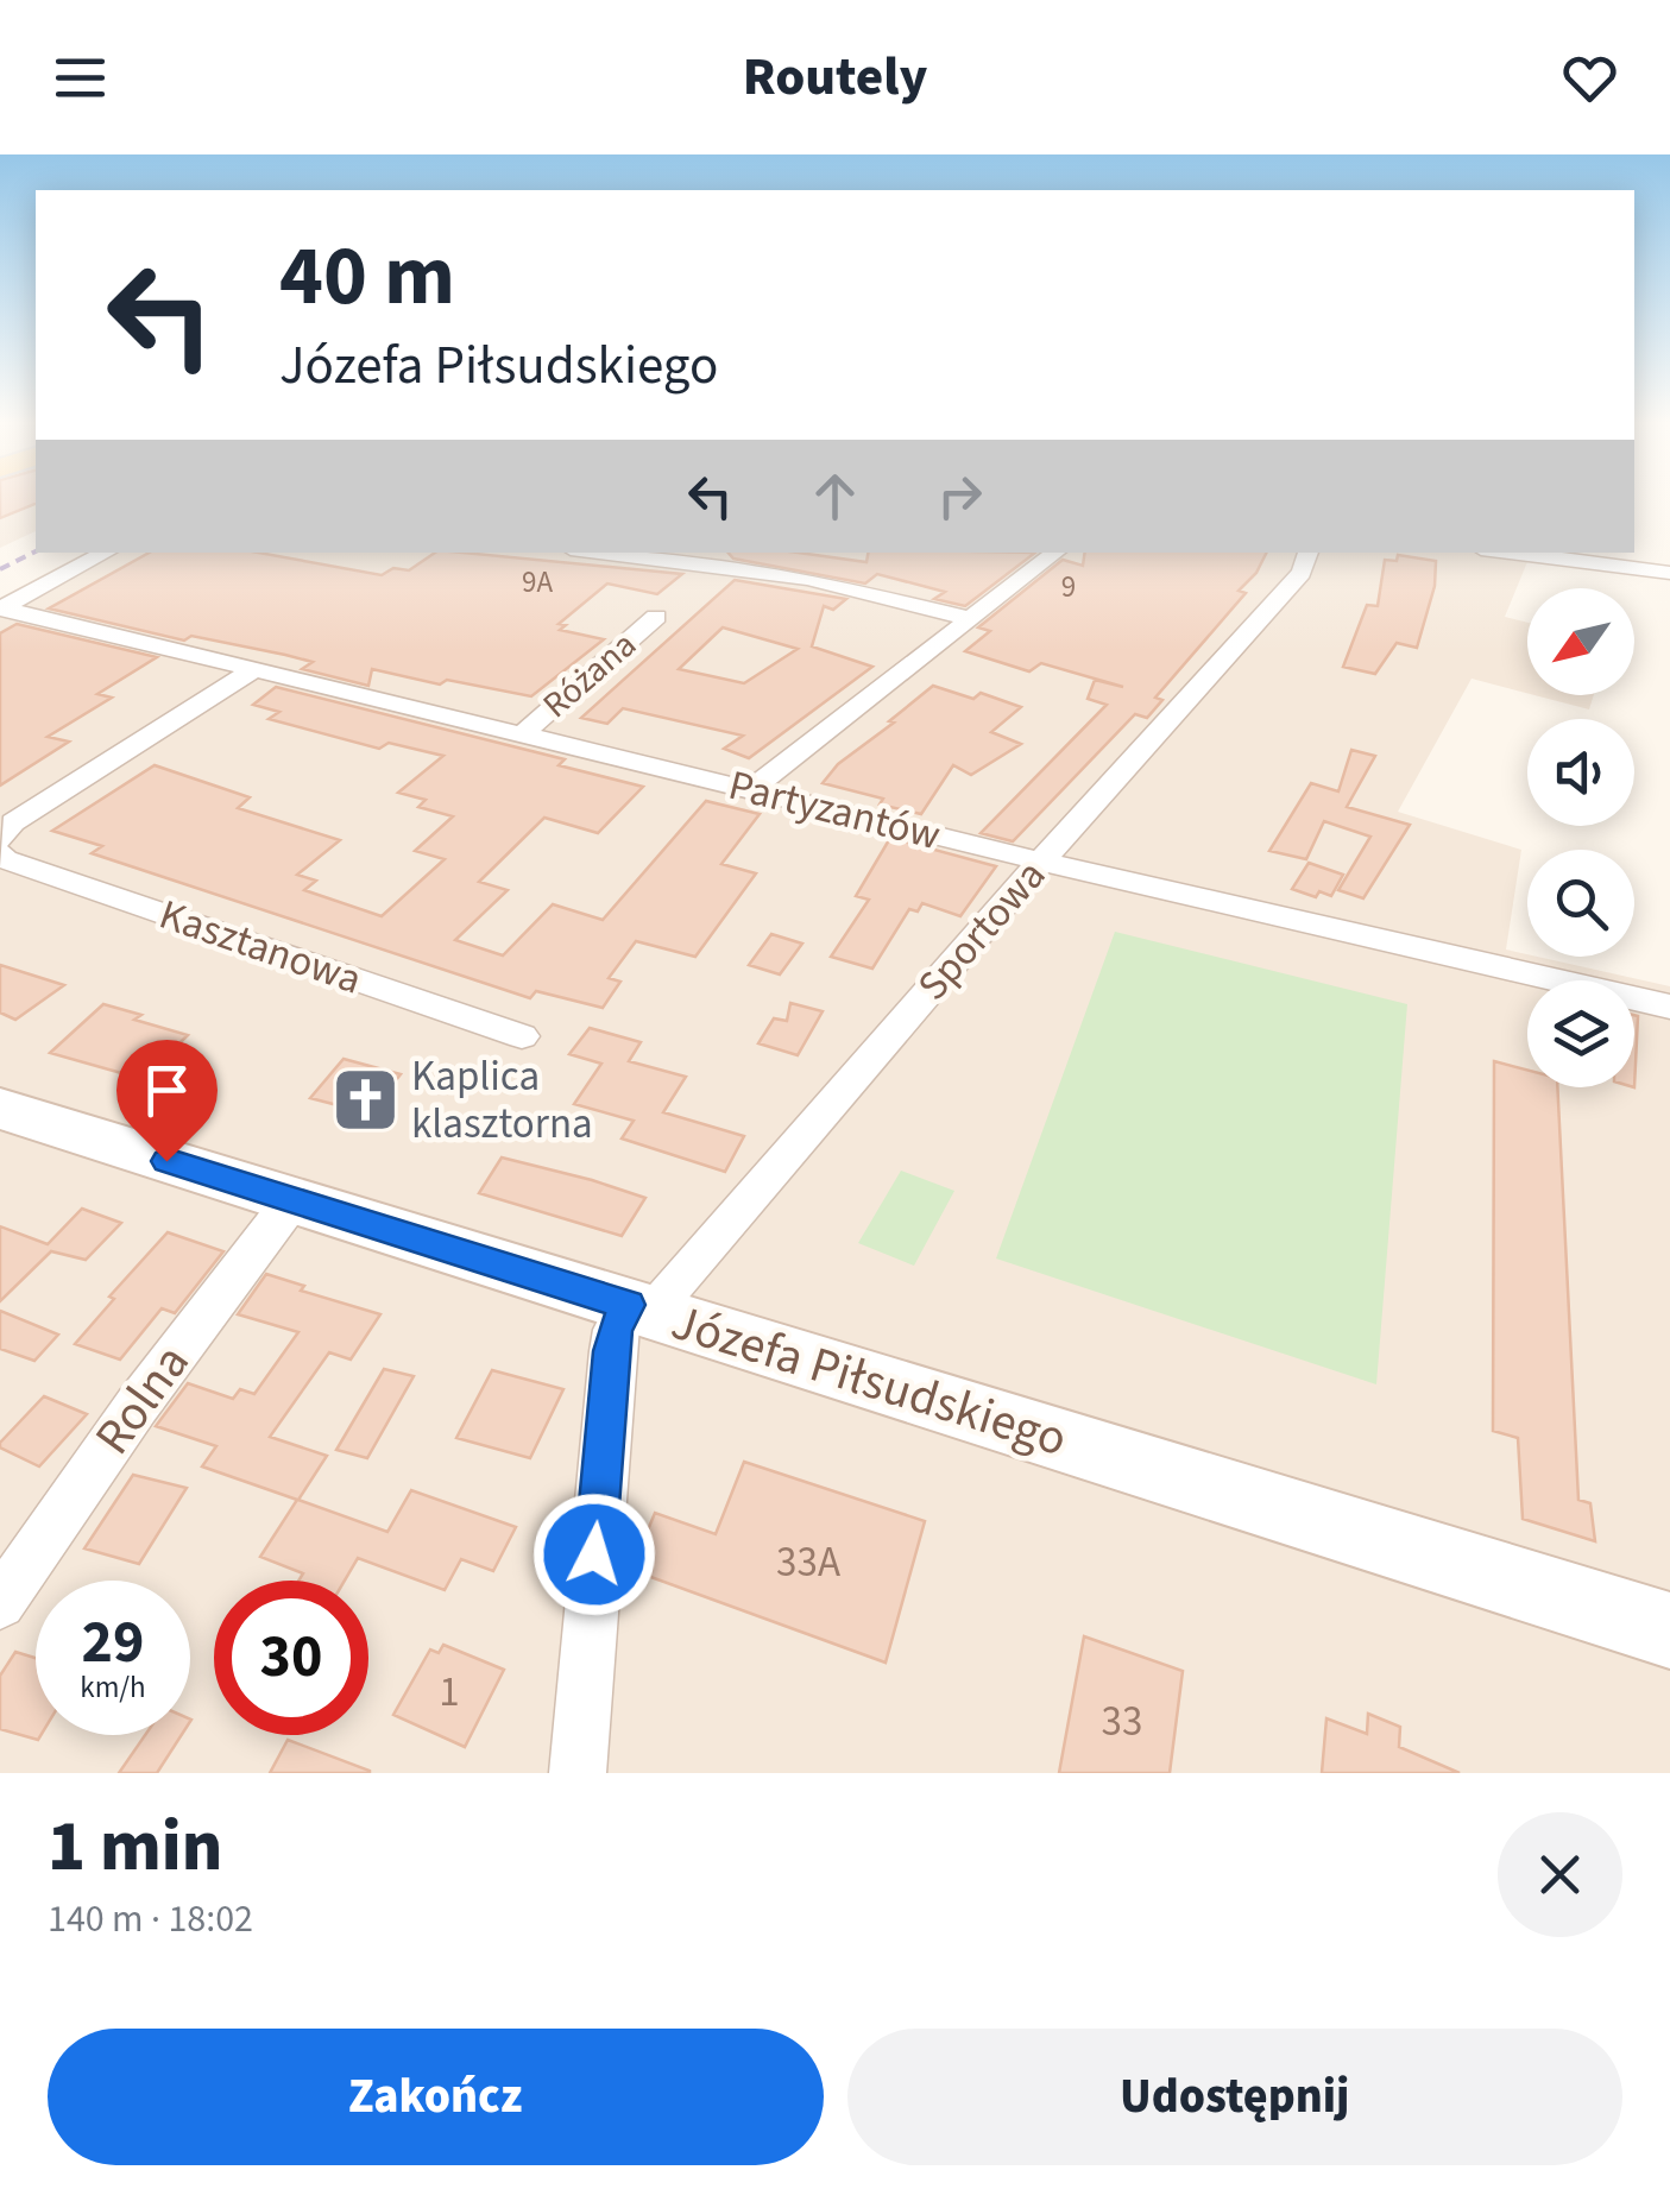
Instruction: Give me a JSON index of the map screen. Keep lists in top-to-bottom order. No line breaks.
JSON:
{"streets":{"main road":["Józefa Piłsudskiego"],"street":["Różana","Partyzantów","Sportowa","Kasztanowa","Rolna"]},"crossings":[["Różana","Partyzantów"],["Partyzantów","Sportowa"],["Sportowa","Józefa Piłsudskiego"],["Józefa Piłsudskiego","Rolna"]],"places":{"church":["Kaplica klasztorna"]},"house_numbers":["9A","9","33A","1","33"],"north":"bottom left","page":{"header":"Routely","turn":["40 m","Józefa Piłsudskiego"],"speed":"29 km/h","limit":"30","heading":["1 min","140 m · 18:02"],"buttons":["Zakończ","Udostępnij"]}}
